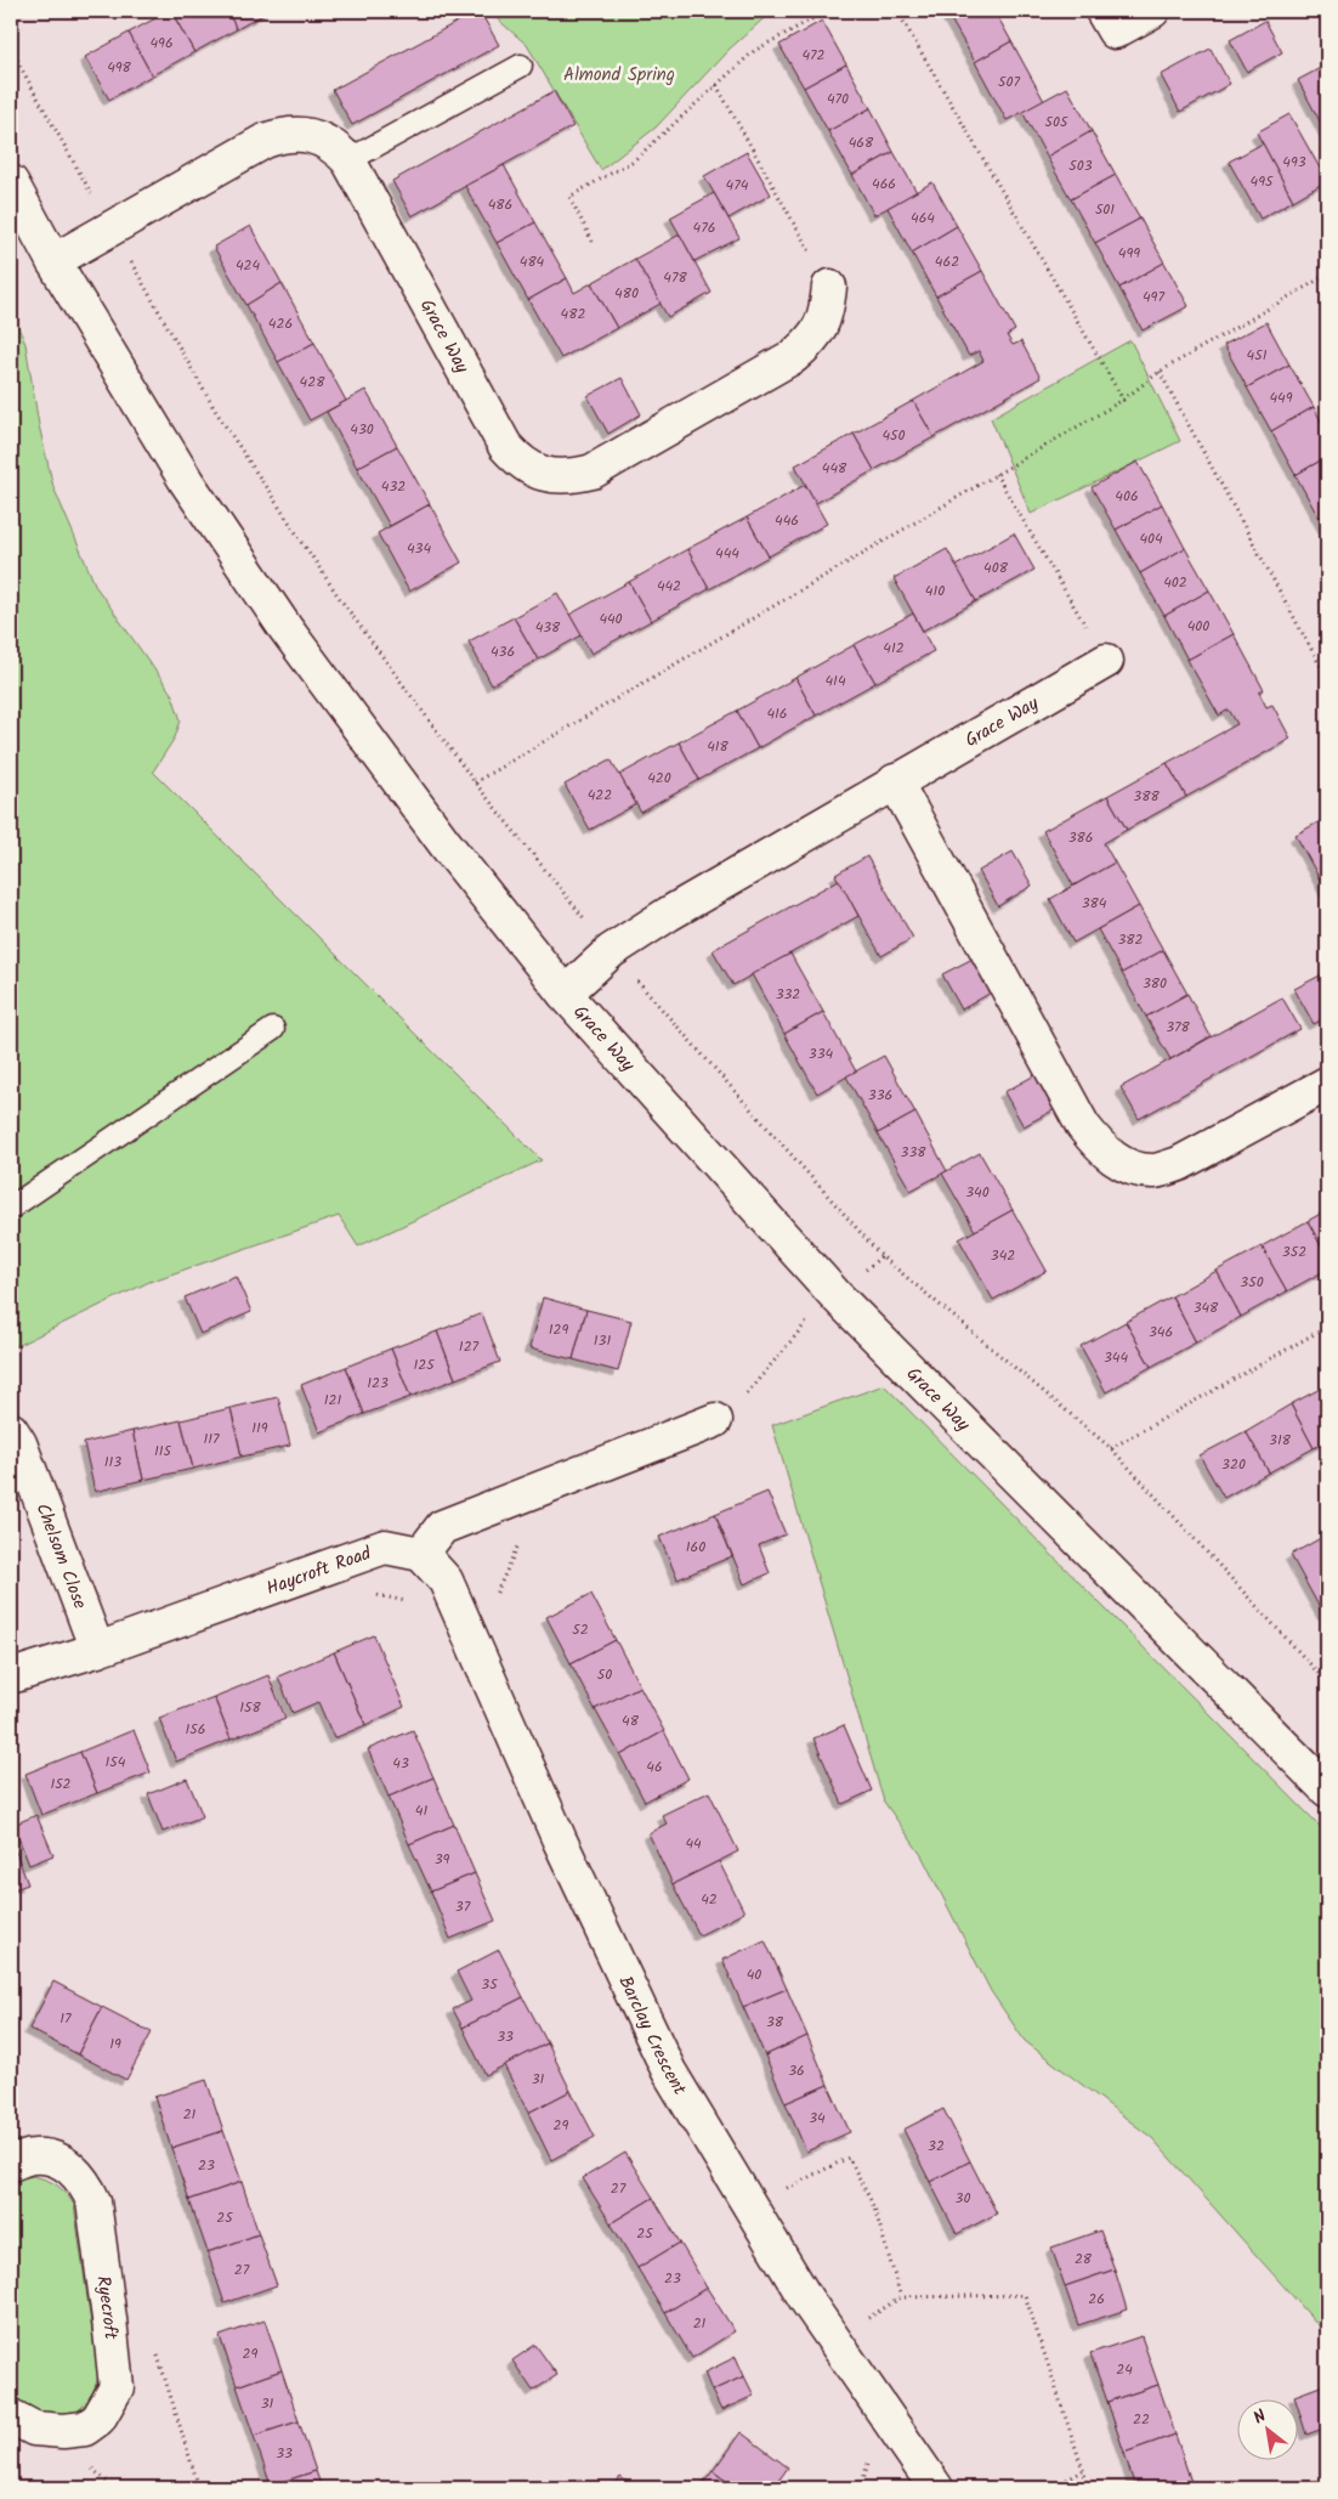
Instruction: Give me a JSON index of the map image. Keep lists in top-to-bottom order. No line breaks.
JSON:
{"streets":{"street":["Grace Way","Chelsom Close","Haycroft Road","Barclay Crescent","Ryecroft"]},"crossings":[["Chelsom Close","Haycroft Road"],["Haycroft Road","Barclay Crescent"]],"parks":["Almond Spring"],"house_numbers":["496","472","498","507","470","505","468","493","503","495","466","474","486","501","464","476","499","484","462","424","478","480","497","482","426","451","428","449","430","450","448","432","406","446","404","434","444","408","402","442","410","440","400","438","412","436","414","416","418","420","422","388","386","384","382","380","332","378","334","336","338","340","352","342","350","348","129","346","131","127","344","125","123","121","119","117","318","115","113","320","160","52","50","158","48","156","154","43","46","152","41","44","39","42","37","40","35","17","38","33","19","36","31","21","34","29","32","23","27","30","25","25","28","27","23","26","21","29","24","31","22","33"],"north":"top left"}
